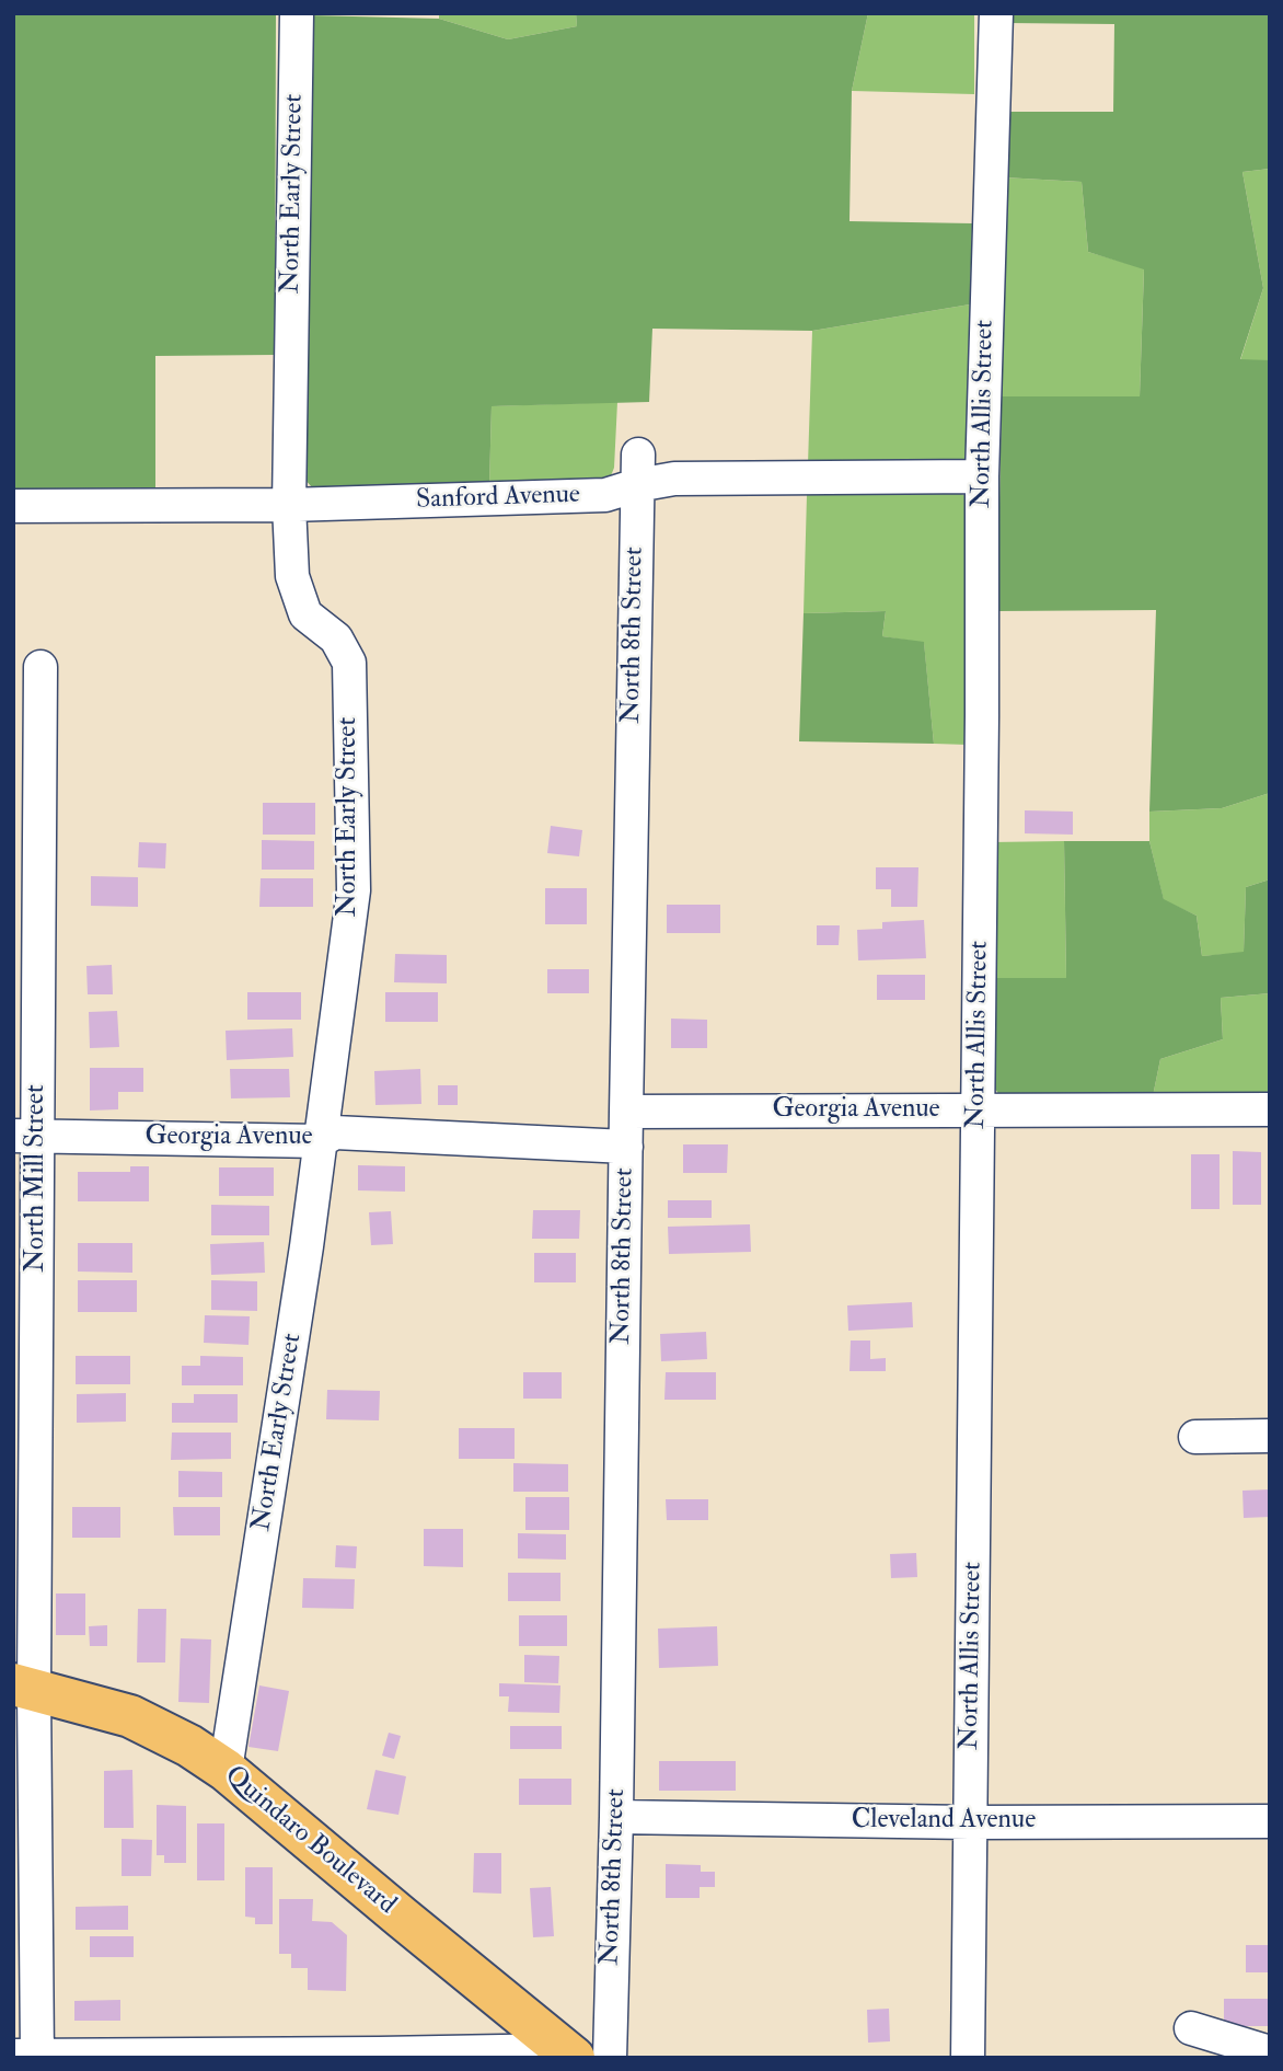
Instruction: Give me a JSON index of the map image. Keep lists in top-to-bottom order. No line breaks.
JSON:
{"streets":{"main road":["Quindaro Boulevard"],"street":["North Early Street","North Allis Street","Sanford Avenue","North 8th Street","Georgia Avenue","North Mill Street","Cleveland Avenue"]},"crossings":[["North Early Street","Sanford Avenue"],["North Early Street","Georgia Avenue"],["North Early Street","Quindaro Boulevard"],["North Allis Street","Sanford Avenue"],["North Allis Street","Georgia Avenue"],["North Allis Street","Cleveland Avenue"],["Sanford Avenue","North 8th Street"],["North 8th Street","Georgia Avenue"],["North 8th Street","Cleveland Avenue"],["Georgia Avenue","North Mill Street"],["North Mill Street","Quindaro Boulevard"]]}
